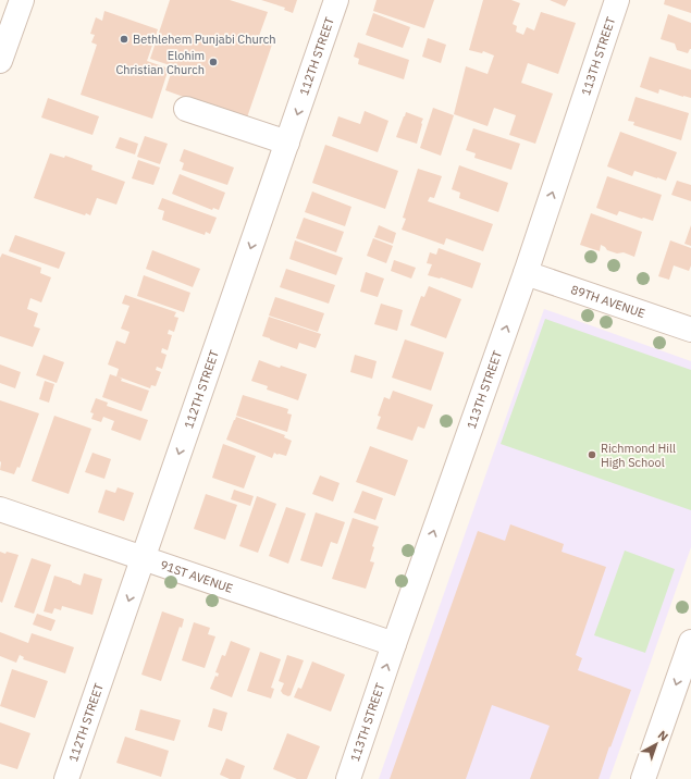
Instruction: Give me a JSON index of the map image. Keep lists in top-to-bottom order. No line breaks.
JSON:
{"streets":{"street":["112TH STREET","113TH STREET","89TH AVENUE","91ST AVENUE"]},"crossings":[["112TH STREET","91ST AVENUE"],["113TH STREET","89TH AVENUE"],["113TH STREET","91ST AVENUE"]],"one_way":["112TH STREET","113TH STREET"],"places":["Bethlehem Punjabi Church","Elohim Christian Church","Richmond Hill High School"],"north":"top right"}
